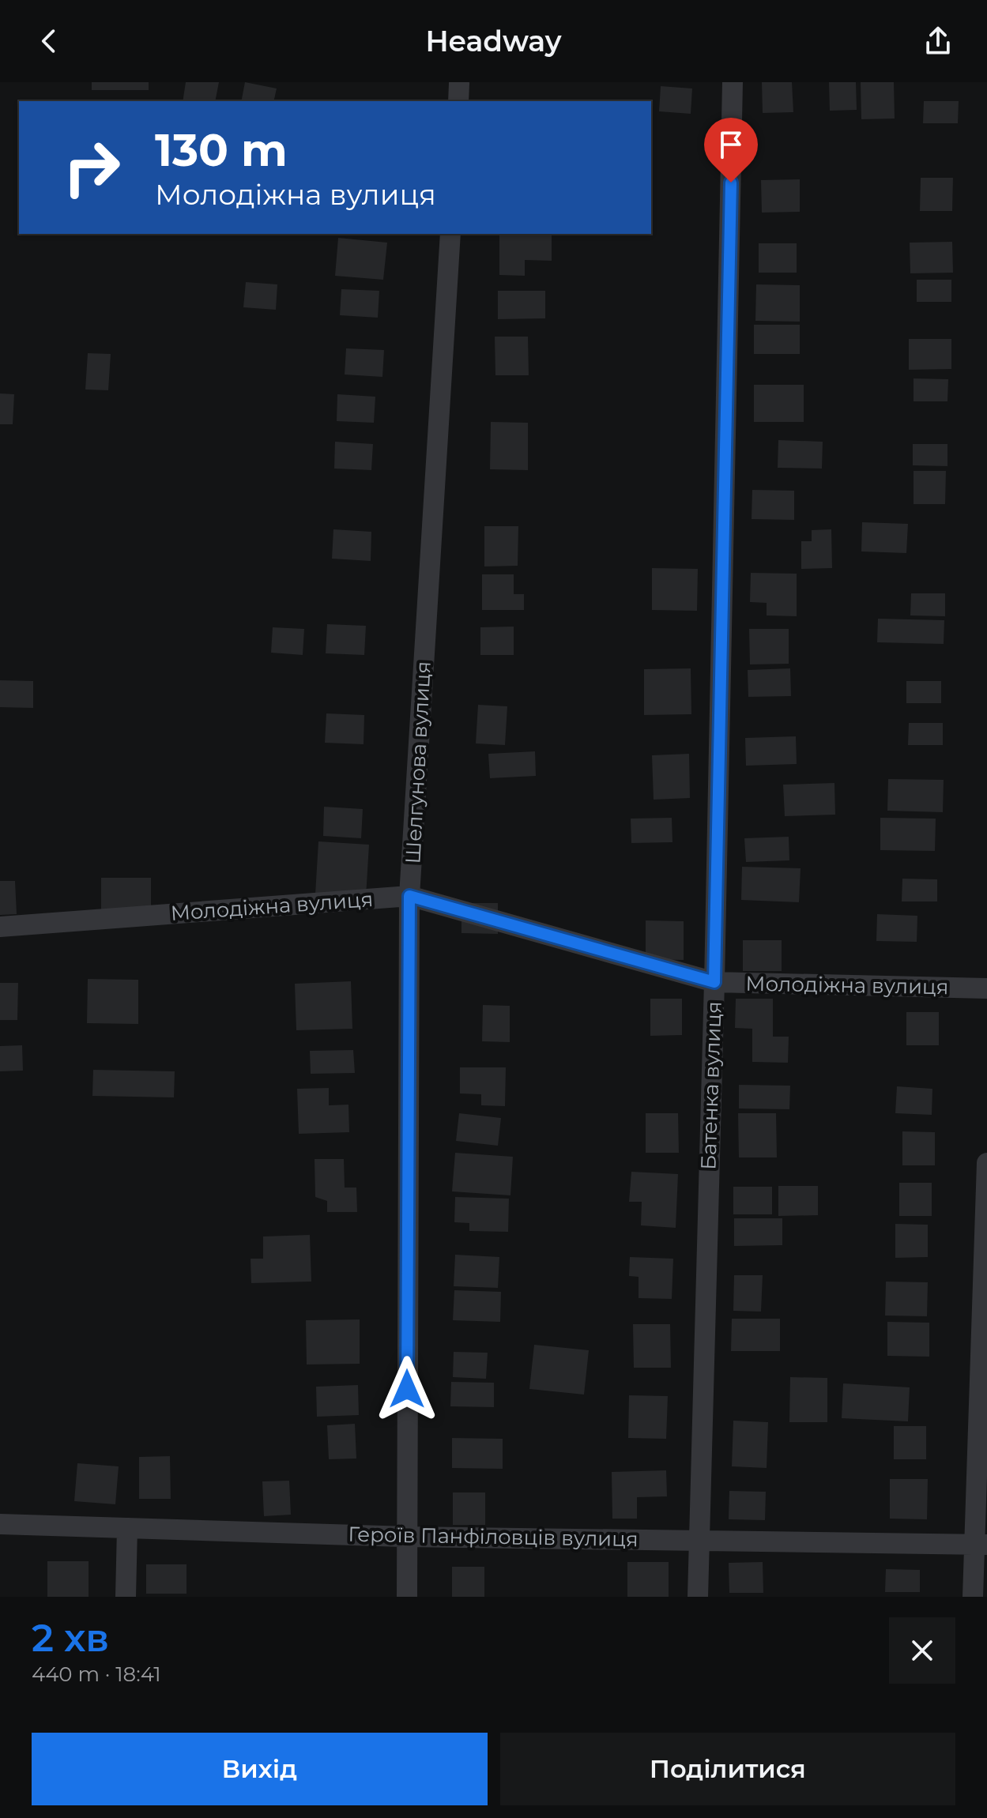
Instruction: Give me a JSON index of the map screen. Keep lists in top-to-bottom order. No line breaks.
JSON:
{"streets":{"street":["Шелгунова вулиця","Молодіжна вулиця","Батенка вулиця","Героїв Панфіловців вулиця"]},"crossings":[["Шелгунова вулиця","Молодіжна вулиця"],["Шелгунова вулиця","Героїв Панфіловців вулиця"],["Молодіжна вулиця","Батенка вулиця"],["Батенка вулиця","Героїв Панфіловців вулиця"]],"page":{"header":"Headway","turn":["130 m","Молодіжна вулиця"],"heading":["2 хв","440 m · 18:41"],"buttons":["Вихід","Поділитися"]}}
